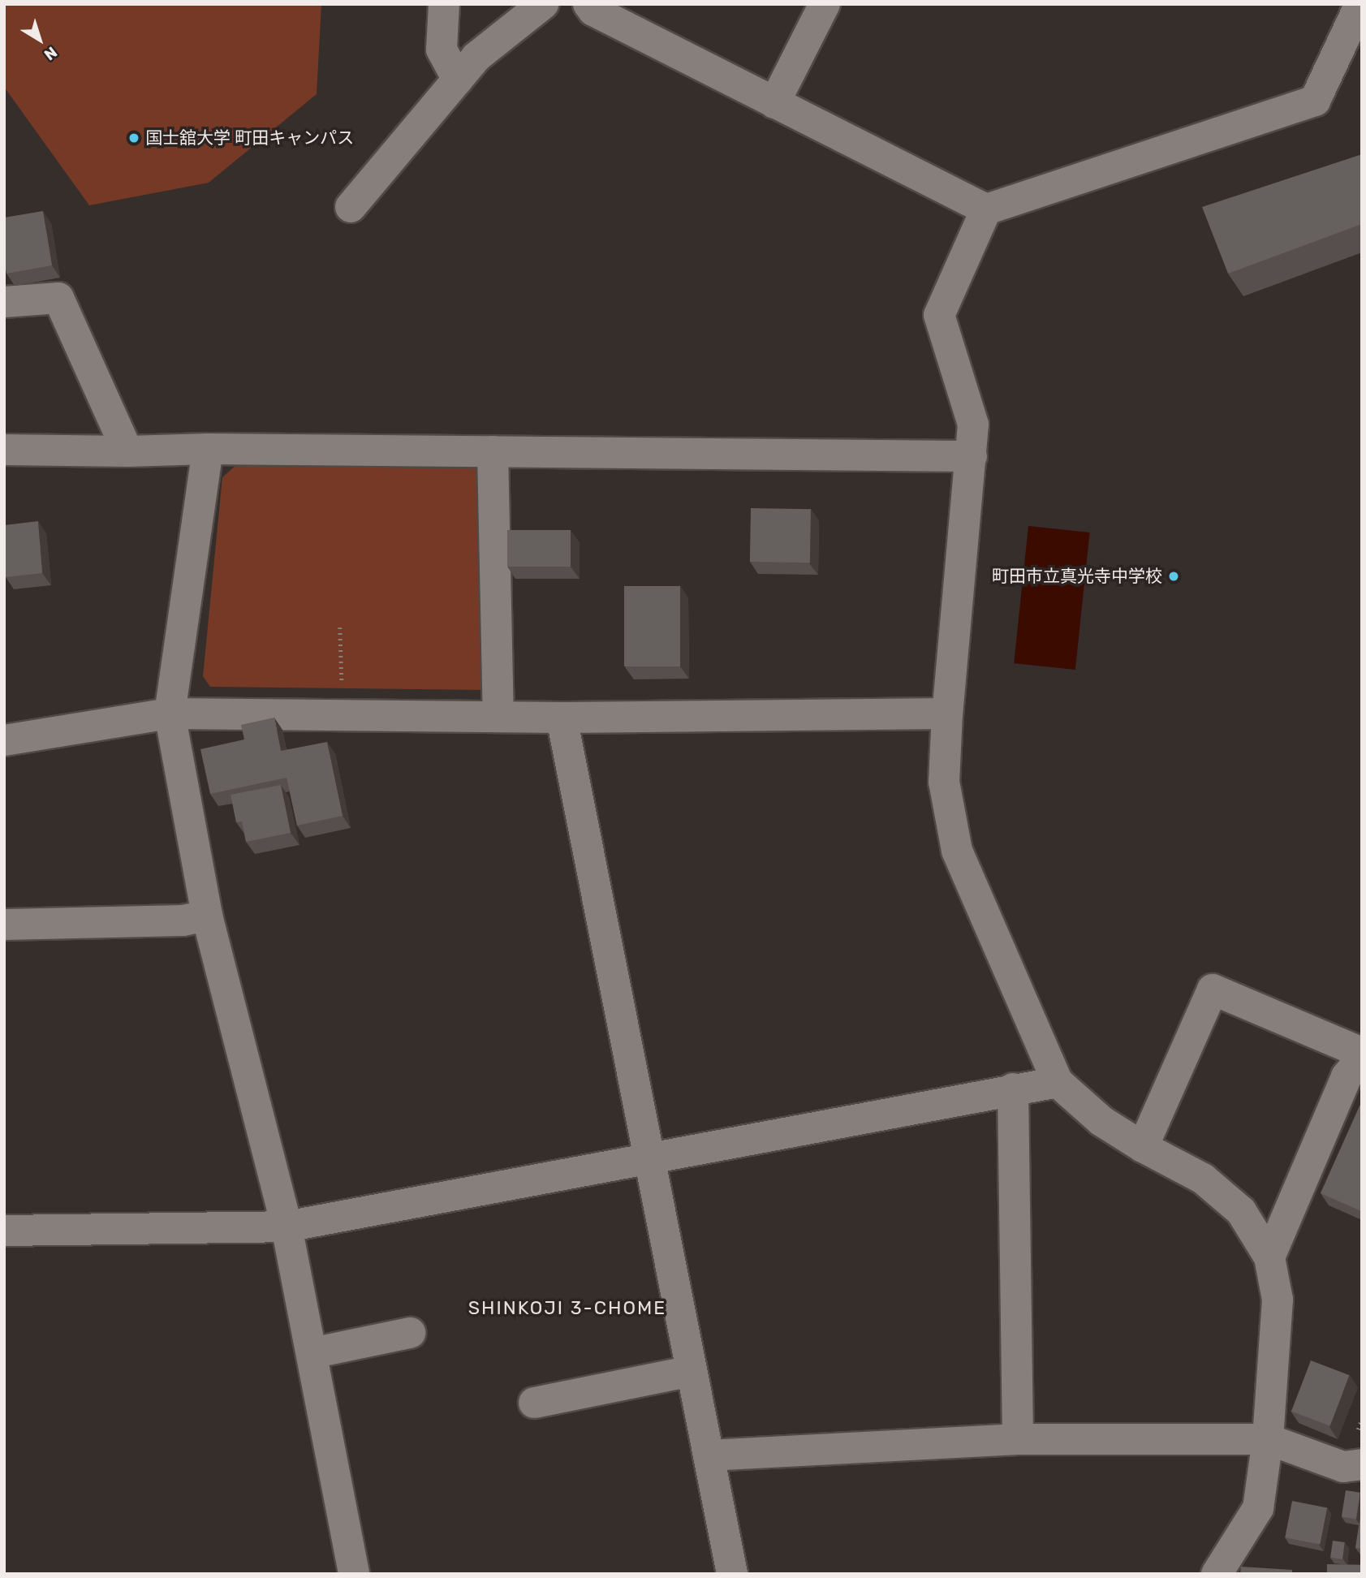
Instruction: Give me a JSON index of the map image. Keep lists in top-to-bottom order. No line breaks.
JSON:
{"districts":["SHINKOJI 3-CHOME"],"places":["国士舘大学 町田キャンパス","町田市立真光寺中学校"],"north":"bottom right"}
